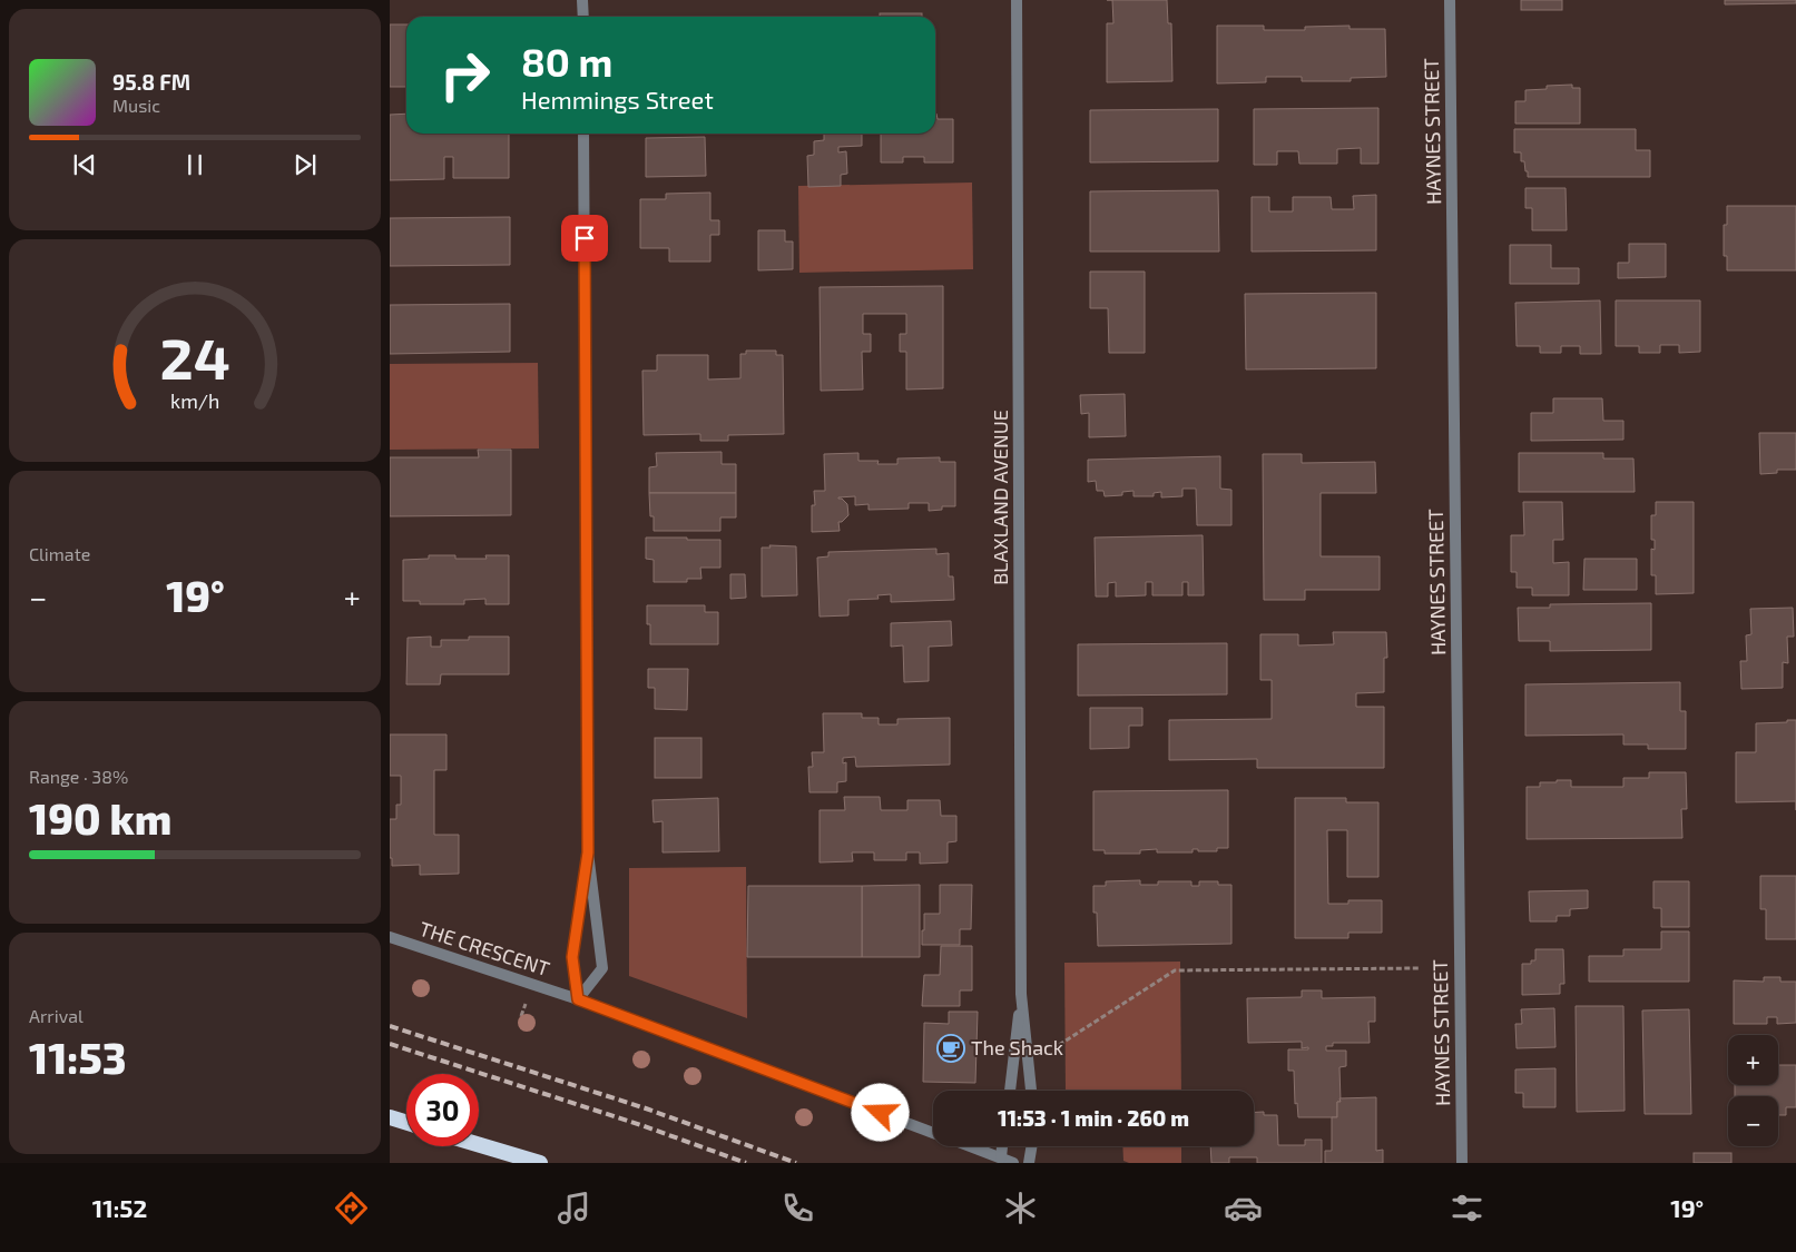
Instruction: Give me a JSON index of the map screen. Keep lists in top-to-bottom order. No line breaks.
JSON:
{"streets":{"street":["HAYNES STREET","BLAXLAND AVENUE","THE CRESCENT"]},"places":{"cafe":["The Shack"]},"page":{"turn":["80 m","Hemmings Street"],"song":["95.8 FM","Music"],"tile":["Climate",["Range · 38%","190 km"],["Arrival","11:53"]],"heat":["−","19°","+"],"map_buttons":["+","−"],"limit":"30","trip":"11:53 · 1 min · 260 m","tabs":["11:52","19°"],"gauge":["24","km/h"]}}
